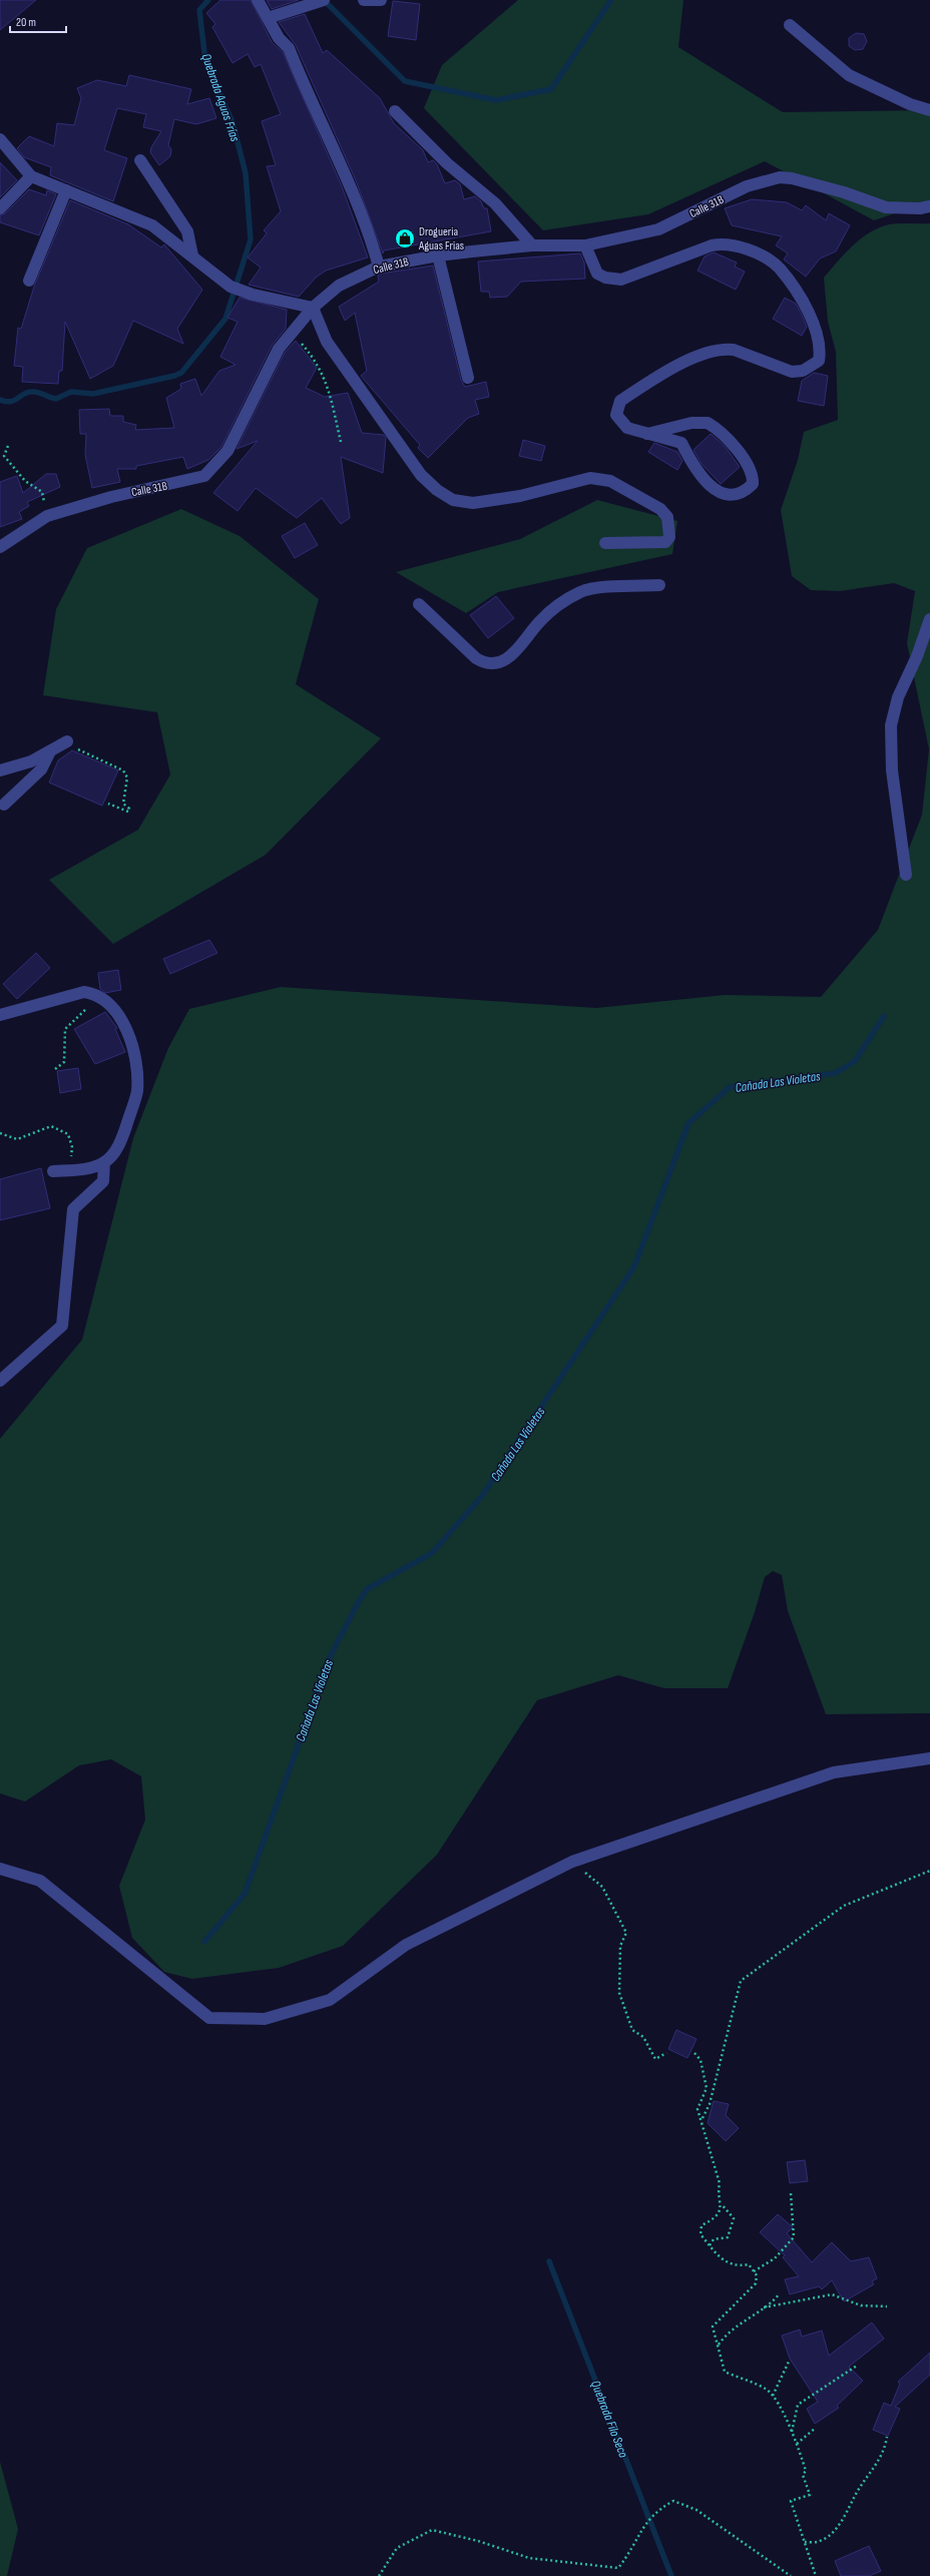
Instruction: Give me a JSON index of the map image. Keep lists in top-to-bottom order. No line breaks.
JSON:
{"streets":{"street":["Calle 31B"]},"water":["Quebrada Aguas Frías","Cañada Las Violetas","Quebrada Filo Seco"],"places":{"shop":["Drogueria Aguas Frias"]},"scale_bar":"20 m"}
